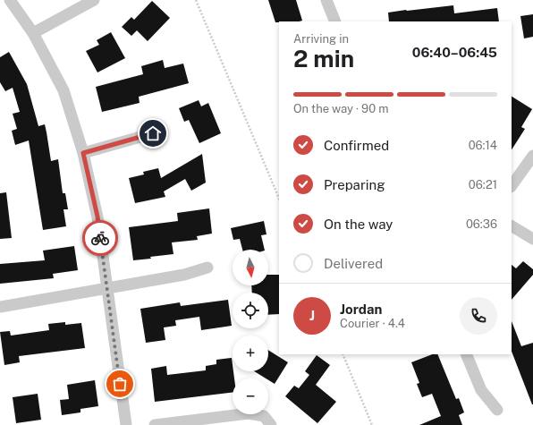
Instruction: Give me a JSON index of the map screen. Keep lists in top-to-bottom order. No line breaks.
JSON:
{"north":"bottom","page":{"heading":["2 min","Arriving in","06:40–06:45"],"panel":["Jordan","Courier · 4.4"],"bar":"On the way · 90 m","list":[["Confirmed","06:14"],["Preparing","06:21"],["On the way","06:36"],"Delivered"],"map_buttons":["+","−"],"round":"J"}}
